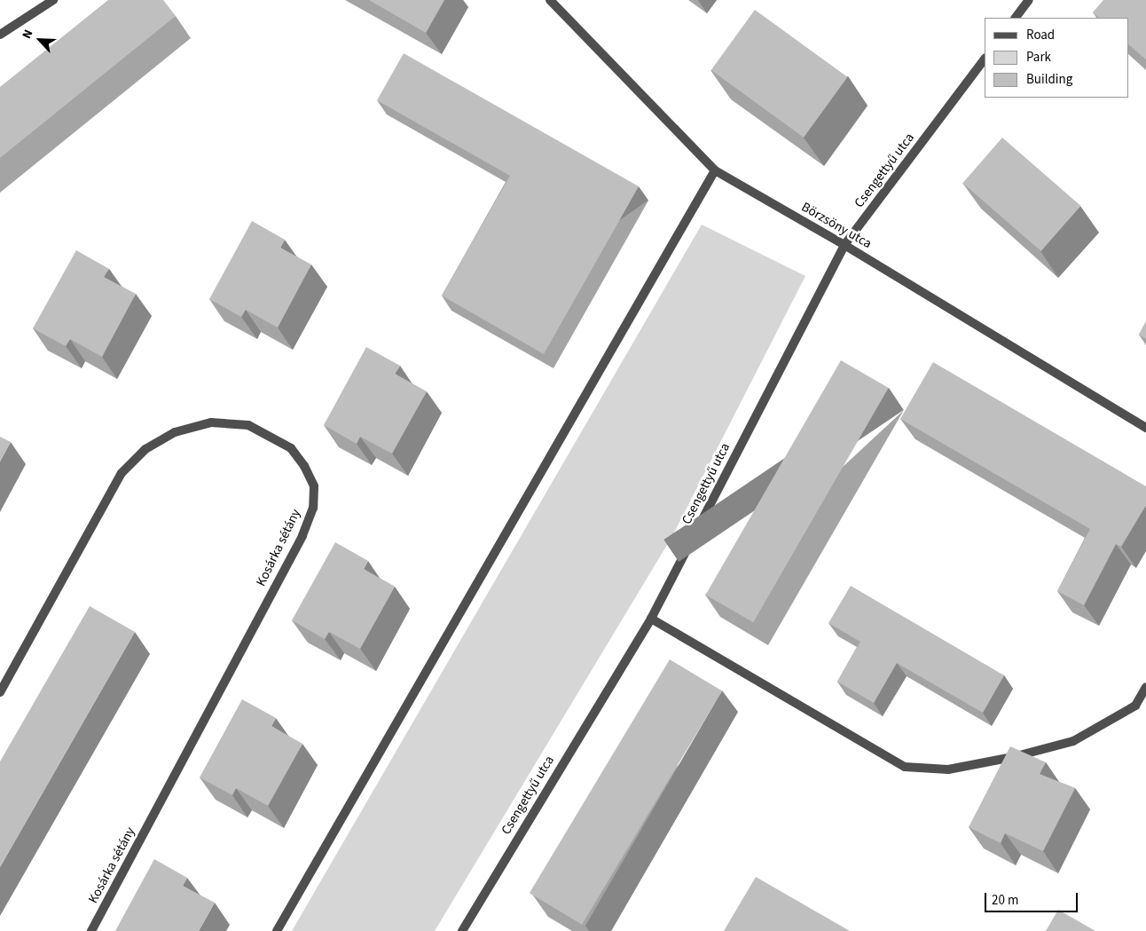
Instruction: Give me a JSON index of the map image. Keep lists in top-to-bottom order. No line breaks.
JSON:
{"streets":{"street":["Csengettyű utca","Börzsöny utca","Kosárka sétány"]},"crossings":[["Csengettyű utca","Börzsöny utca"]],"legend":["Road","Park","Building"],"scale_bar":"20 m","north":"top left"}
